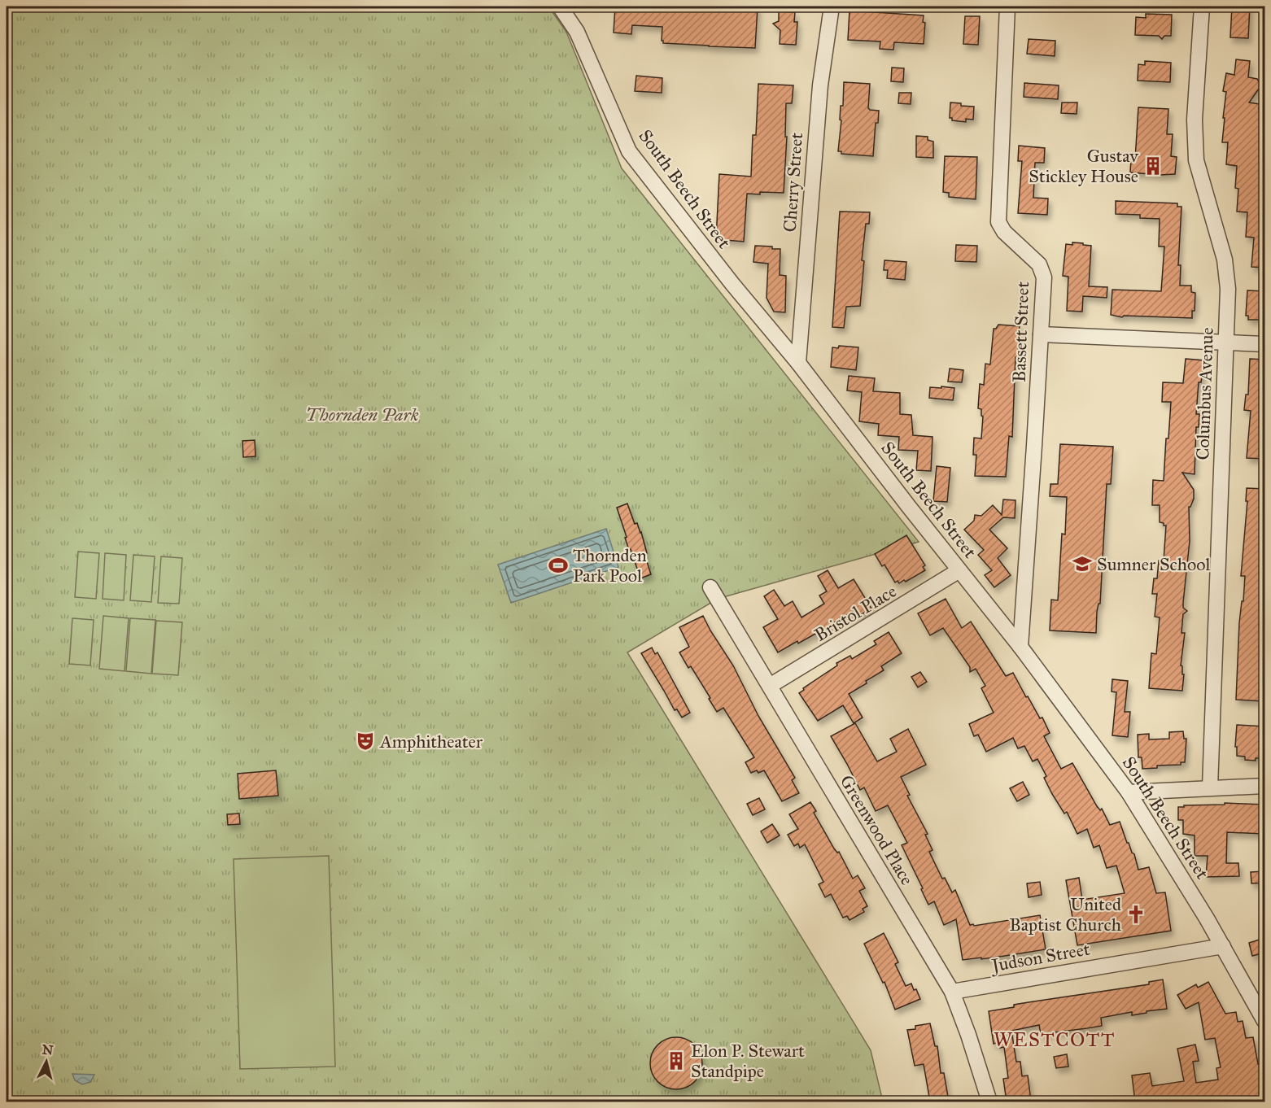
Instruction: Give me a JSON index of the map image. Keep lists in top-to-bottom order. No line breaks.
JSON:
{"streets":{"street":["Cherry Street","South Beech Street","Bassett Street","Columbus Avenue","Bristol Place","Greenwood Place","Judson Street"]},"crossings":[["Cherry Street","South Beech Street"],["South Beech Street","Bassett Street"],["South Beech Street","Bristol Place"],["South Beech Street","Judson Street"],["Bristol Place","Greenwood Place"],["Greenwood Place","Judson Street"]],"districts":["WESTCOTT"],"parks":["Thornden Park"],"places":{"building":["Gustav Stickley House","Elon P. Stewart Standpipe"],"school or university":["Sumner School"],"sports":["Thornden Park Pool"],"theatre":["Amphitheater"],"church":["United Baptist Church"]},"north":"top"}
